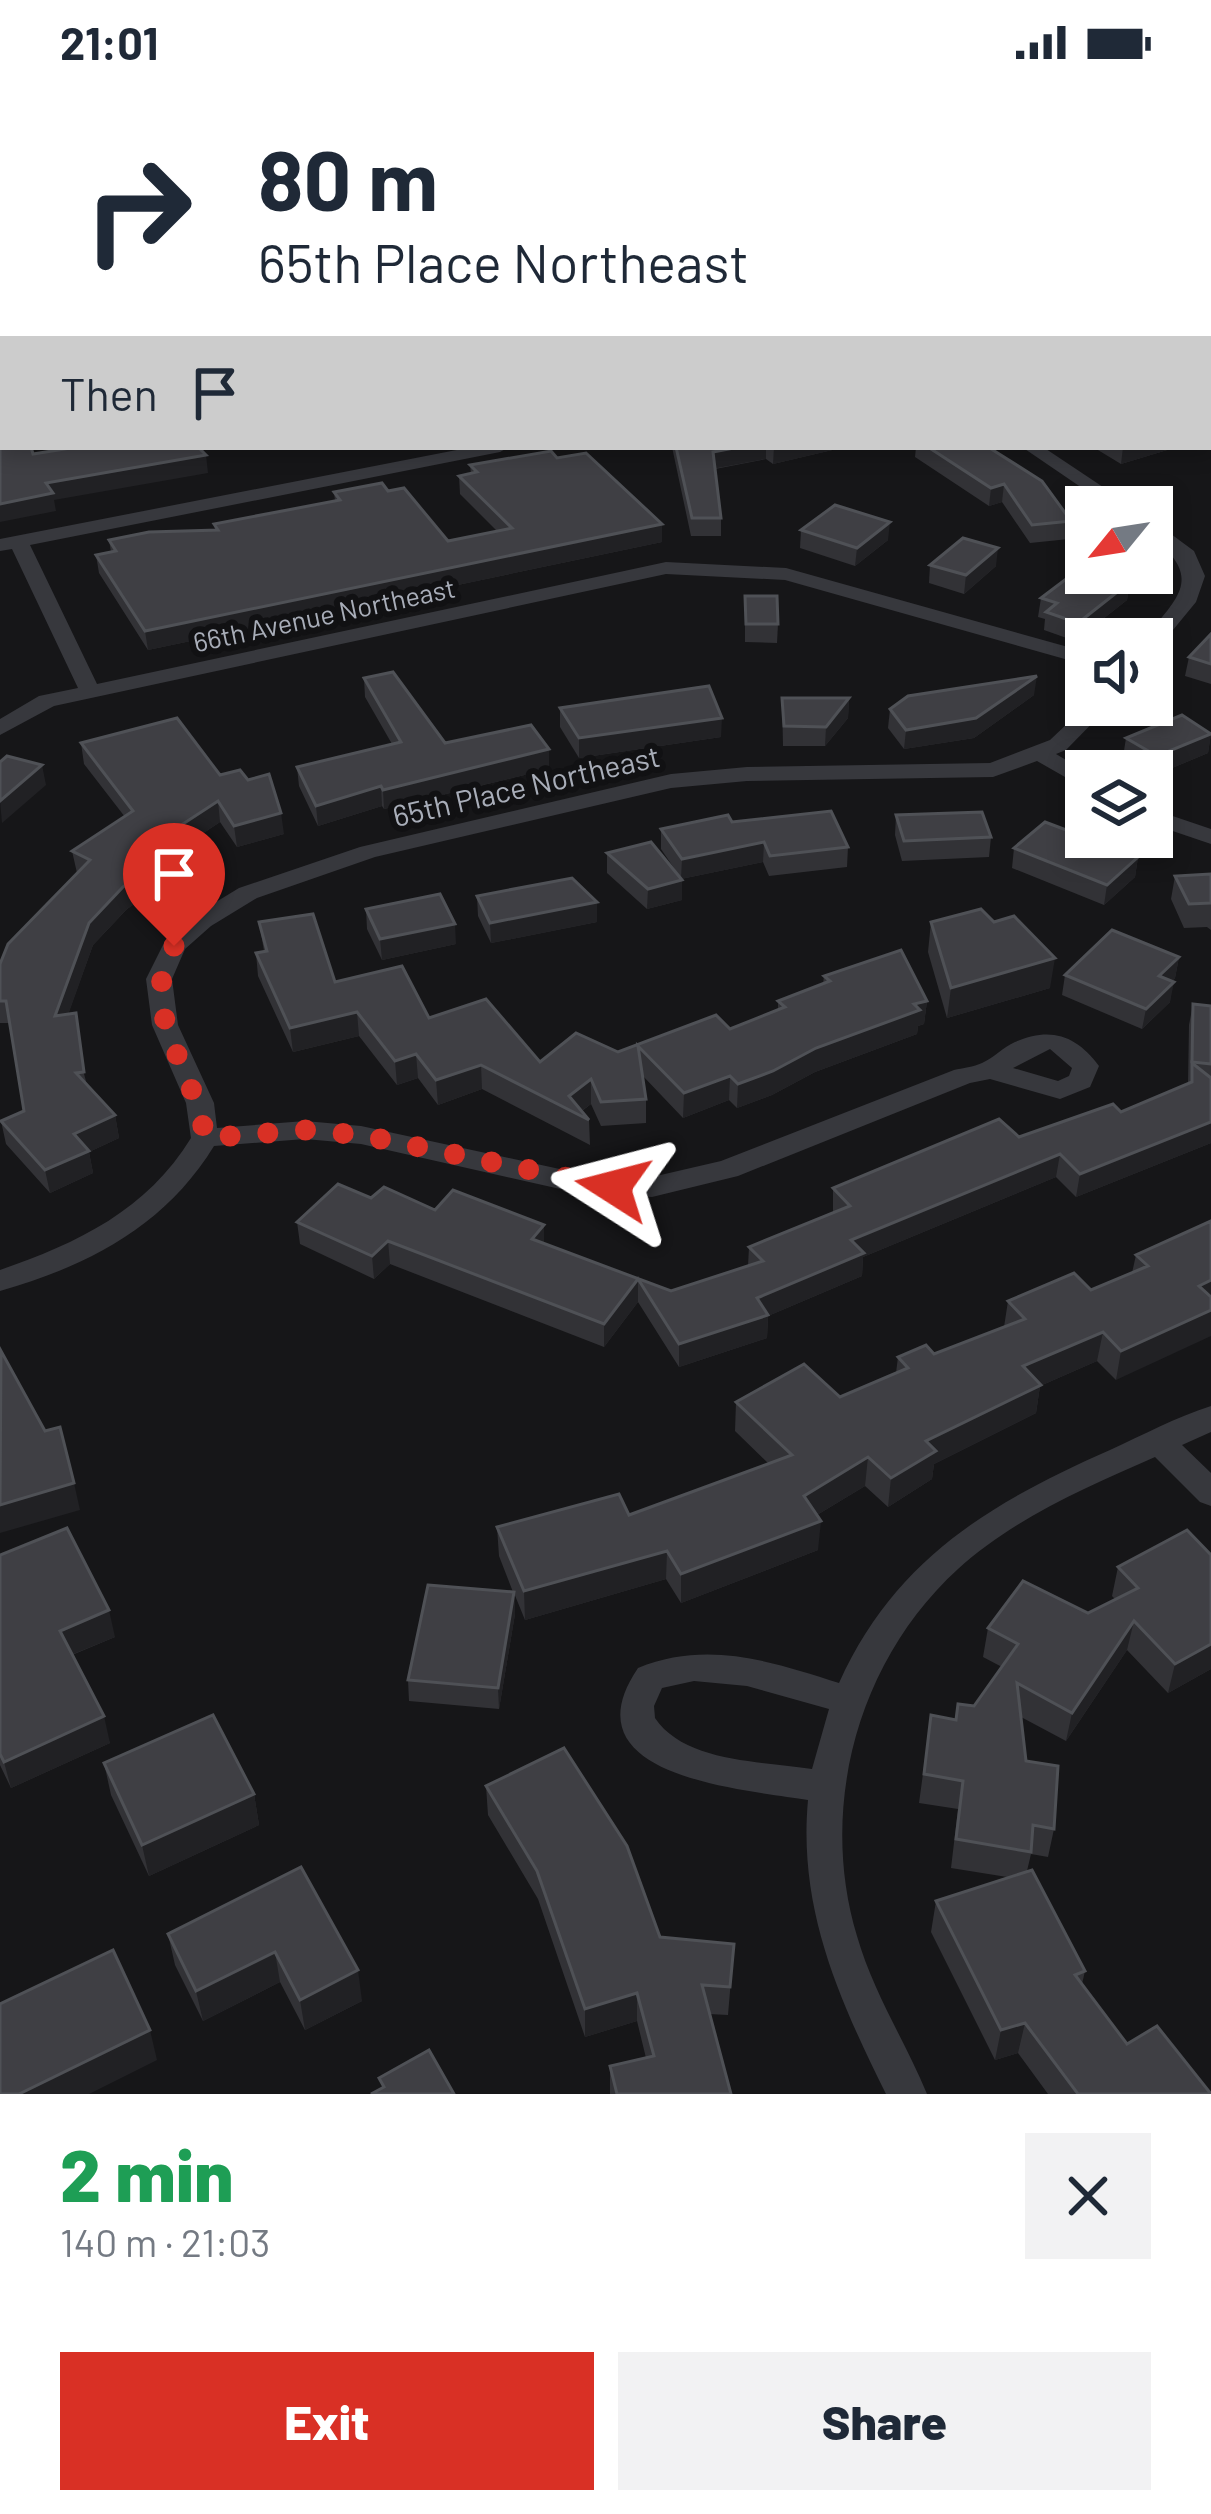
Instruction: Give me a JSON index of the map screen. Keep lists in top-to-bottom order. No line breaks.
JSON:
{"streets":{"street":["66th Avenue Northeast","65th Place Northeast"]},"north":"bottom left","page":{"status":"21:01","turn":["80 m","65th Place Northeast"],"then":"Then","heading":["2 min","140 m · 21:03"],"buttons":["Exit","Share"]}}
